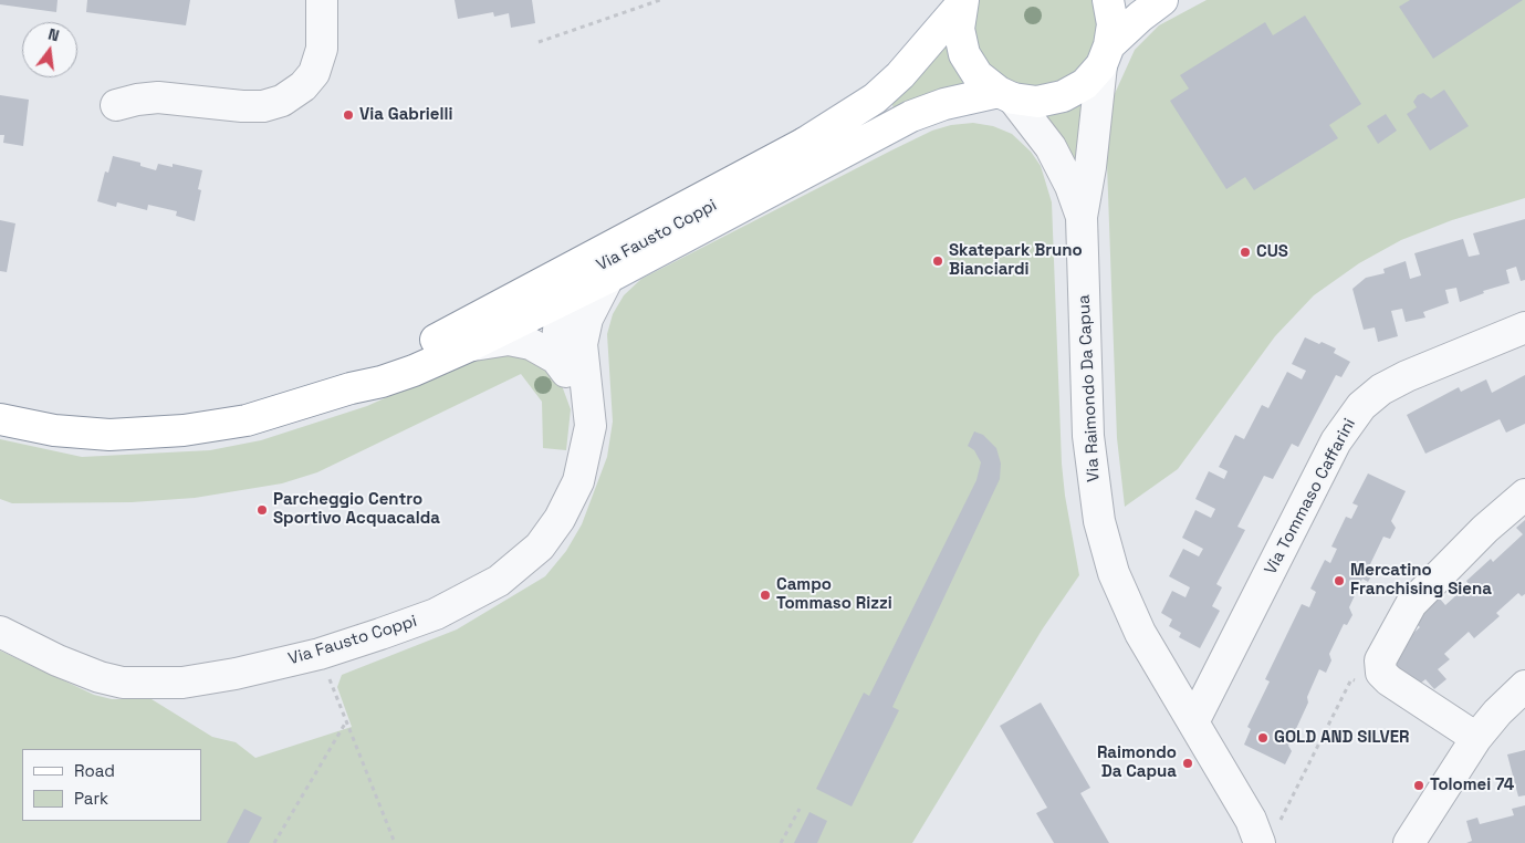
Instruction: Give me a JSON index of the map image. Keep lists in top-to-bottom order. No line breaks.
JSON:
{"streets":{"street":["Via Fausto Coppi","Via Raimondo Da Capua","Via Tommaso Caffarini"]},"crossings":[["Via Raimondo Da Capua","Via Tommaso Caffarini"]],"places":["Via Gabrielli","CUS","Skatepark Bruno Bianciardi","Parcheggio Centro Sportivo Acquacalda","Mercatino Franchising Siena","Campo Tommaso Rizzi","GOLD AND SILVER","Raimondo Da Capua","Tolomei 74"],"legend":["Road","Park"],"north":"top"}
